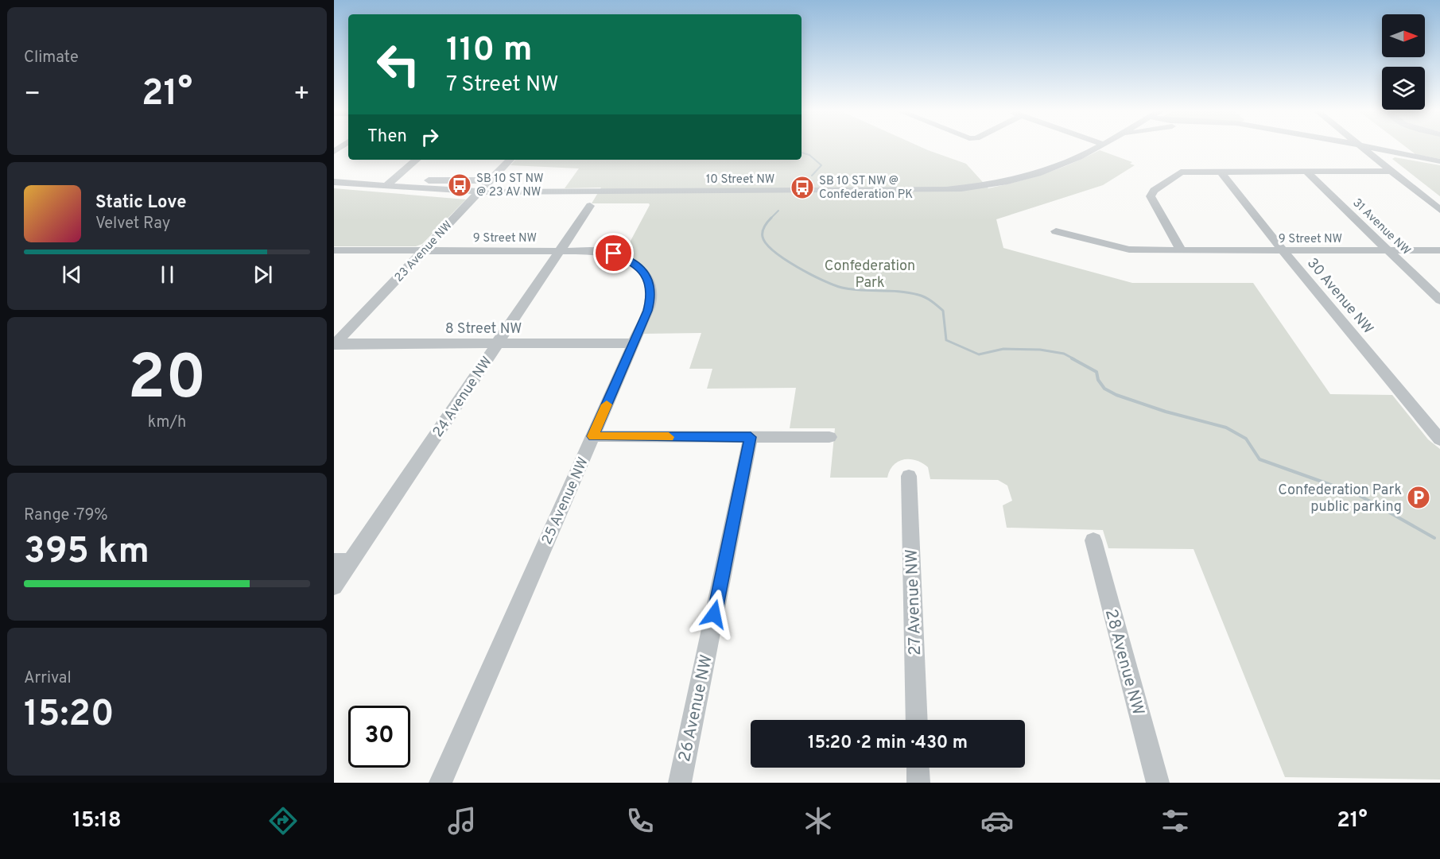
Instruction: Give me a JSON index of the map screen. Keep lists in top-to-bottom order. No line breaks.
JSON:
{"streets":{"street":["10 Street NW","31 Avenue NW","9 Street NW","23 Avenue NW","30 Avenue NW","8 Street NW","24 Avenue NW","25 Avenue NW","27 Avenue NW","28 Avenue NW","26 Avenue NW"]},"crossings":[["10 Street NW","23 Avenue NW"],["31 Avenue NW","9 Street NW"],["9 Street NW","23 Avenue NW"],["9 Street NW","30 Avenue NW"],["9 Street NW","24 Avenue NW"],["9 Street NW","25 Avenue NW"],["23 Avenue NW","8 Street NW"],["8 Street NW","24 Avenue NW"],["8 Street NW","25 Avenue NW"],["24 Avenue NW","25 Avenue NW"]],"parks":["Confederation Park"],"places":{"bus stop":["SB 10 ST NW @ 23 AV NW","SB 10 ST NW @ Confederation PK"],"parking":["Confederation Park public parking"]},"north":"right","page":{"tile":["Climate",["20","km/h"],["Range · 79%","395 km"],["Arrival","15:20"]],"turn":["110 m","7 Street NW"],"heat":["−","21°","+"],"then":"Then","song":["Static Love","Velvet Ray"],"limit":"30","trip":"15:20 · 2 min · 430 m","tabs":["15:18","21°"]}}
